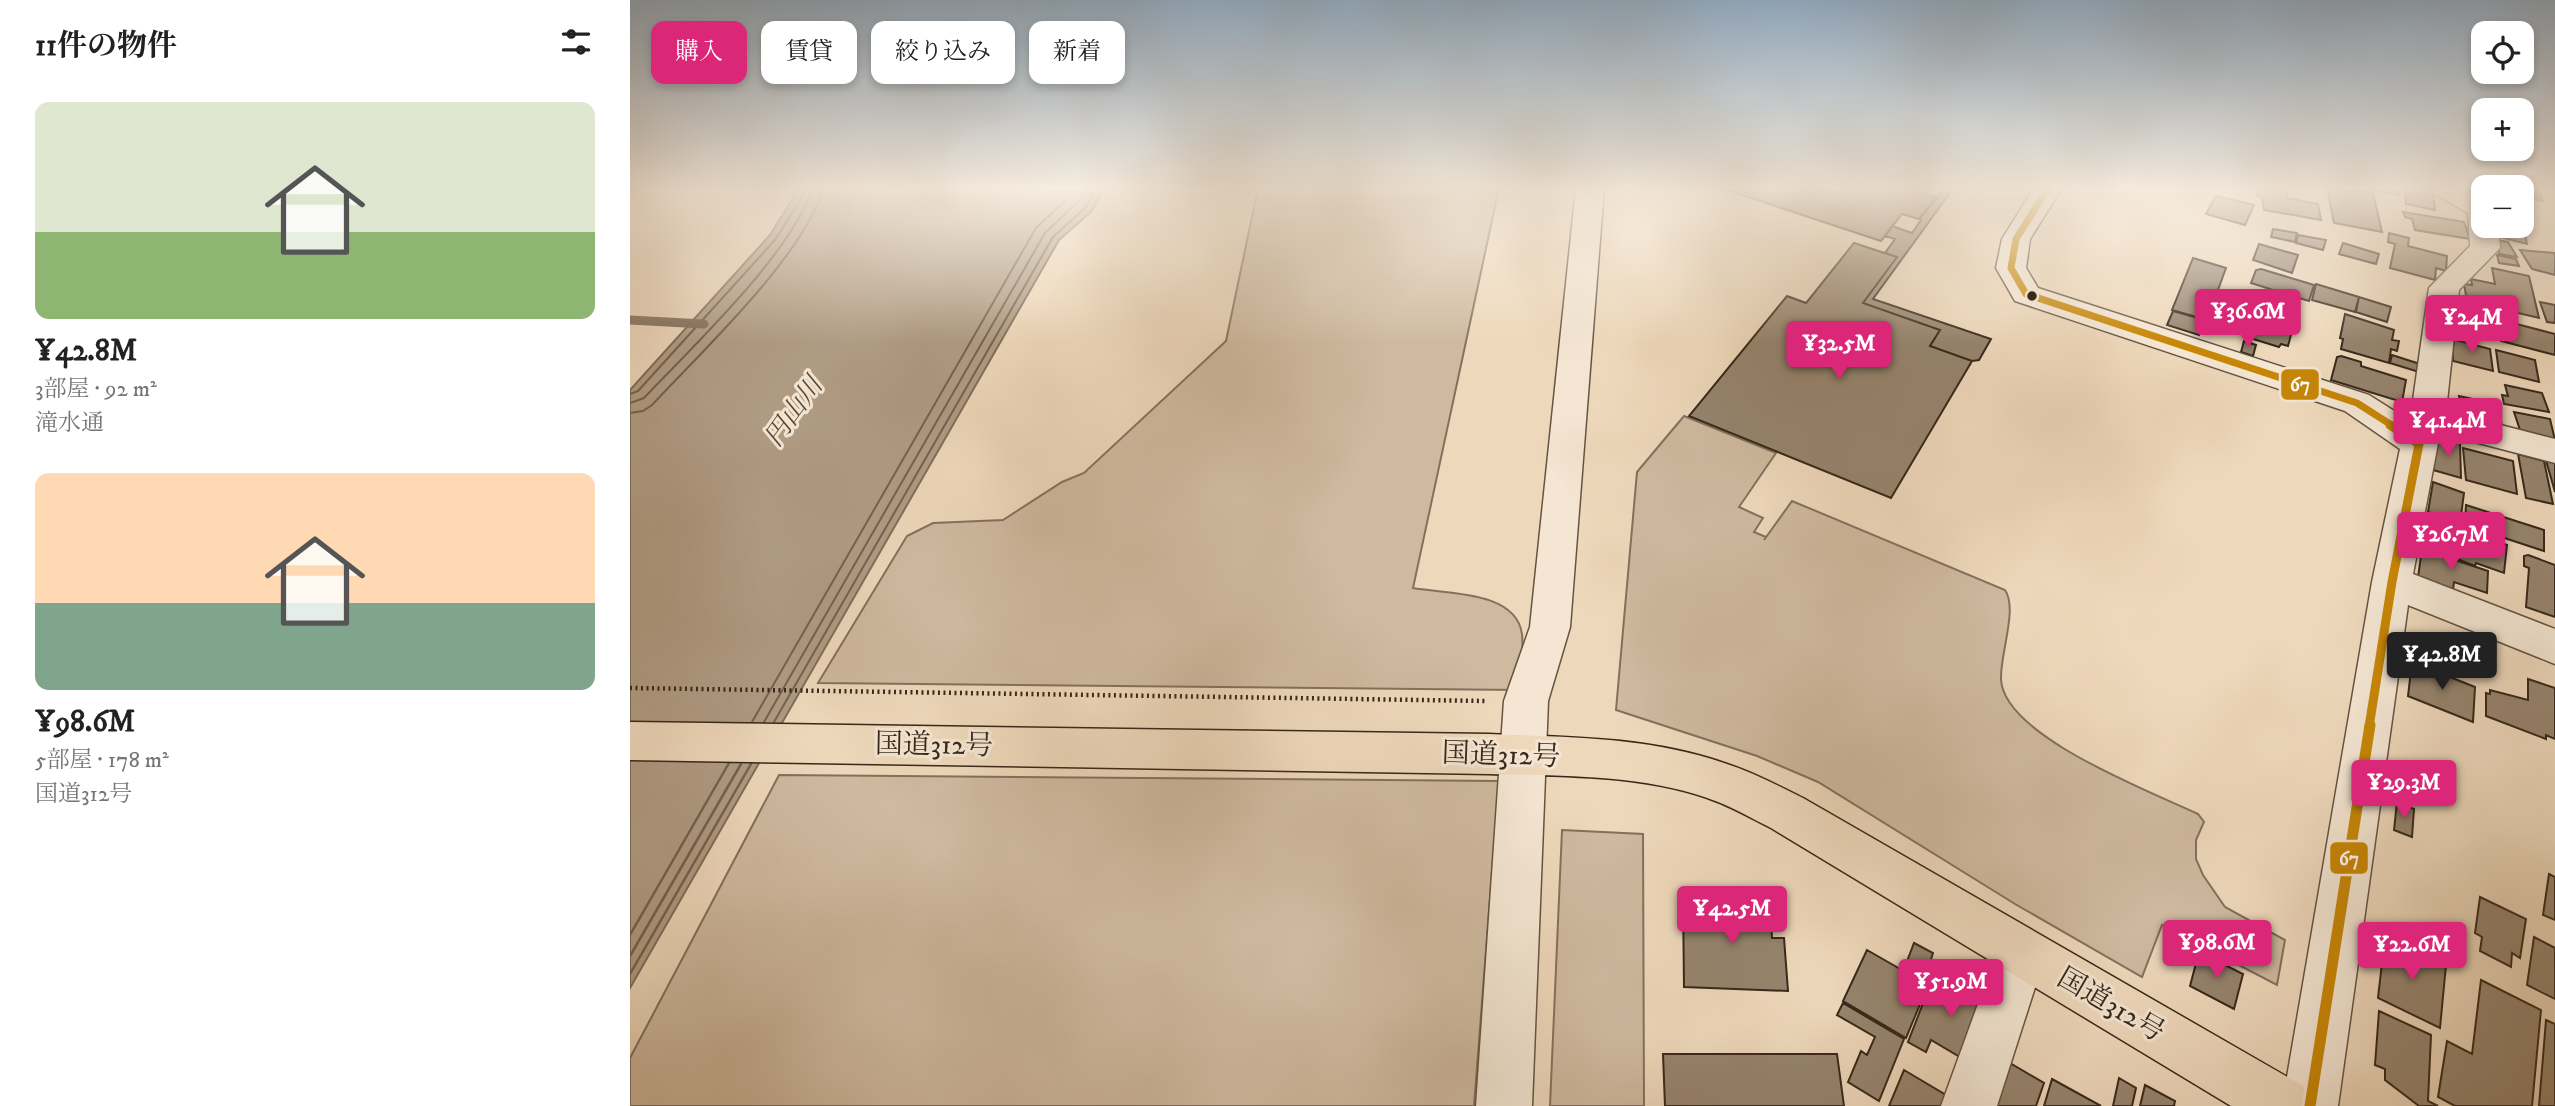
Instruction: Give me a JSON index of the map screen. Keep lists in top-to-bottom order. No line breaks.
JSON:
{"streets":{"highway":["国道312号"]},"water":["円山川"],"lines":["transit line 67"],"page":{"heading":"11件の物件","map_buttons":["+","−"],"chip":["購入","賃貸","絞り込み","新着"],"list":[{"name":"¥42.8M","note":"3部屋 · 92 m² · 滝水通"},{"name":"¥98.6M","note":"5部屋 · 178 m² · 国道312号"}],"price":["¥36.6M","¥24M","¥32.5M","¥41.4M","¥26.7M","¥42.8M","¥29.3M","¥42.5M","¥98.6M","¥22.6M","¥51.9M"]}}
